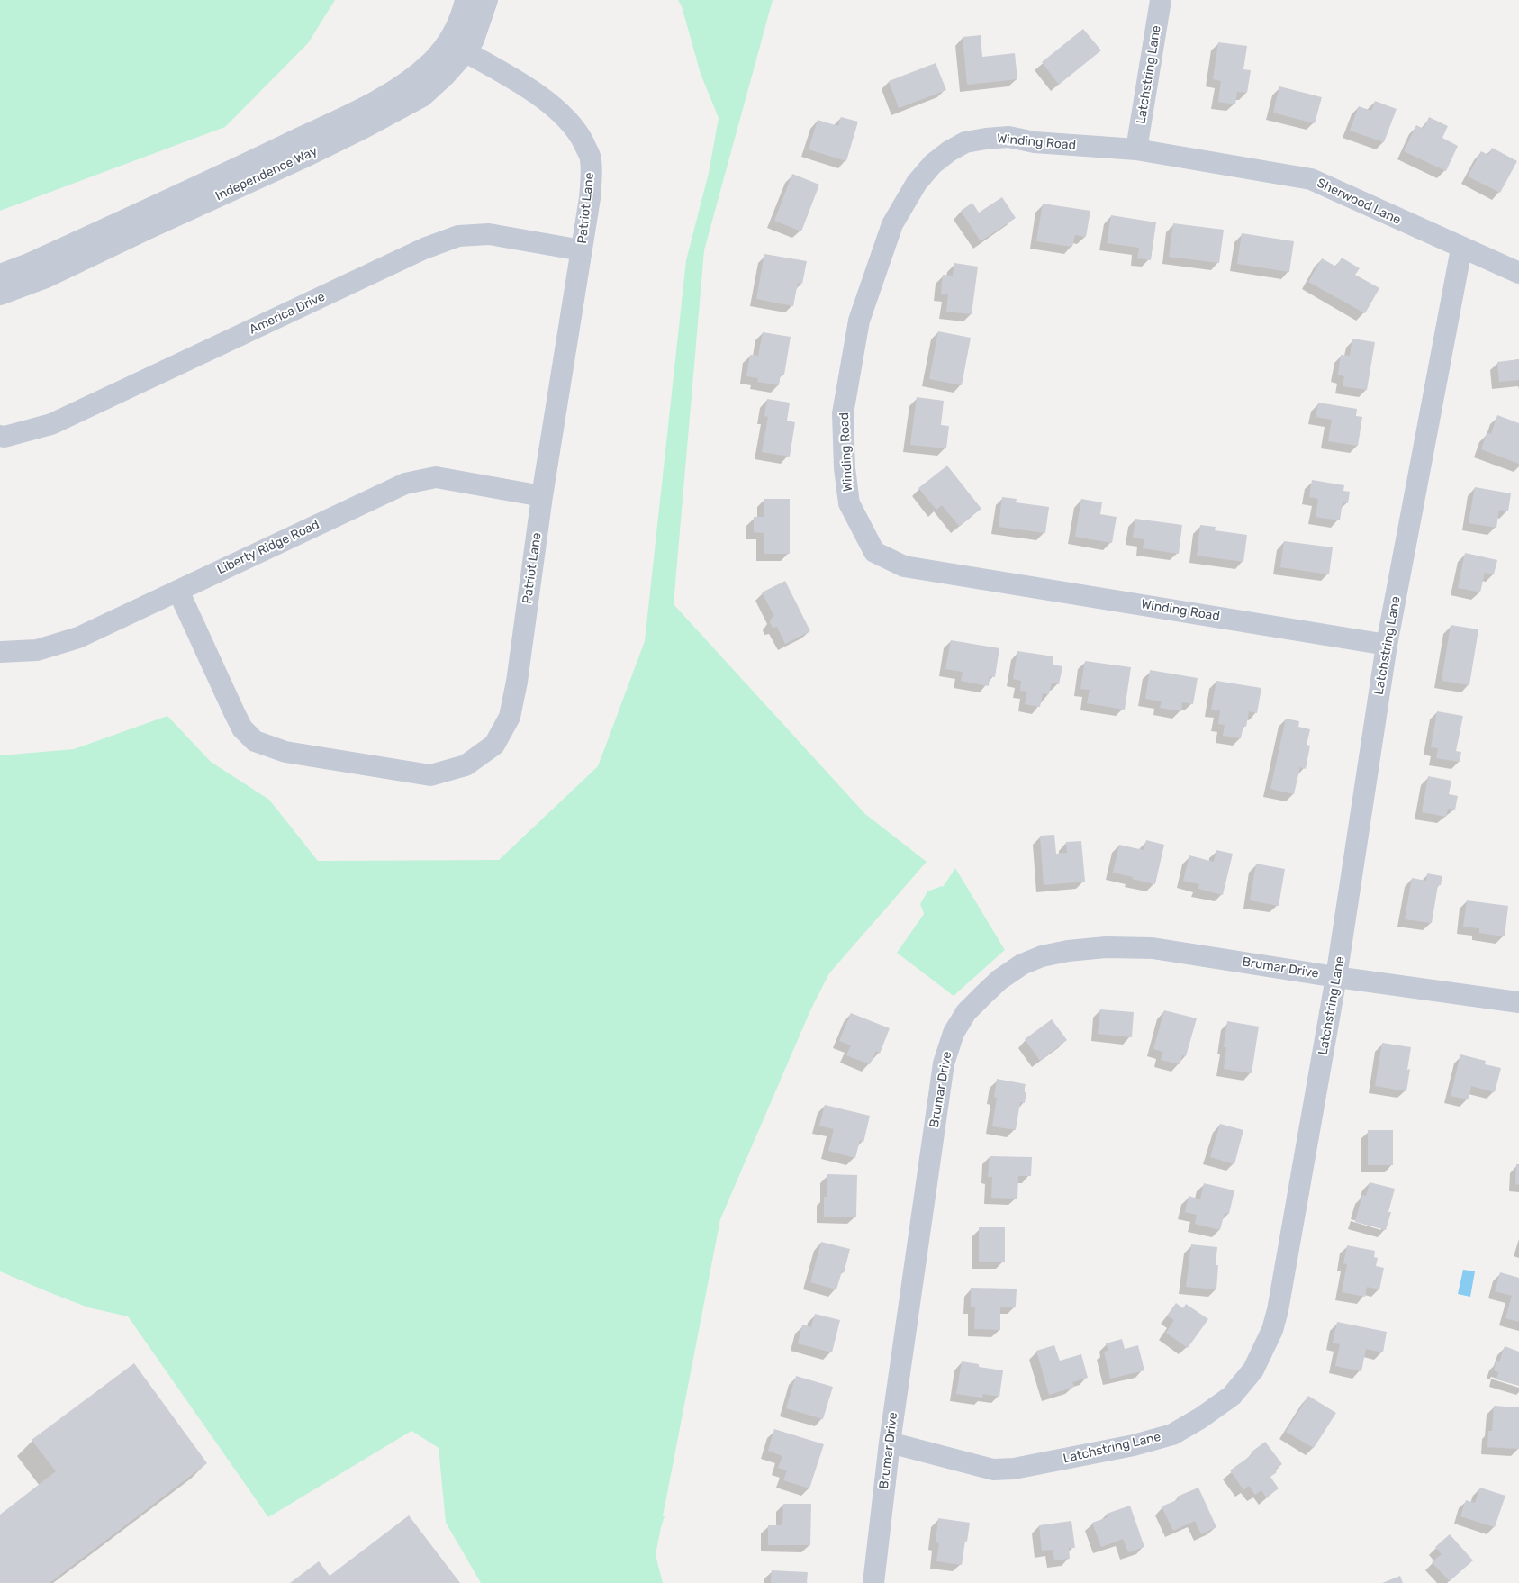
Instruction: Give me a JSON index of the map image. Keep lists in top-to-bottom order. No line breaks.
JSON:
{"streets":{"street":["Latchstring Lane","Winding Road","Independence Way","Sherwood Lane","Patriot Lane","America Drive","Liberty Ridge Road","Brumar Drive"]},"crossings":[["Latchstring Lane","Winding Road"],["Latchstring Lane","Sherwood Lane"],["Latchstring Lane","Brumar Drive"],["Winding Road","Sherwood Lane"],["Independence Way","Patriot Lane"],["Patriot Lane","America Drive"],["Patriot Lane","Liberty Ridge Road"]]}
